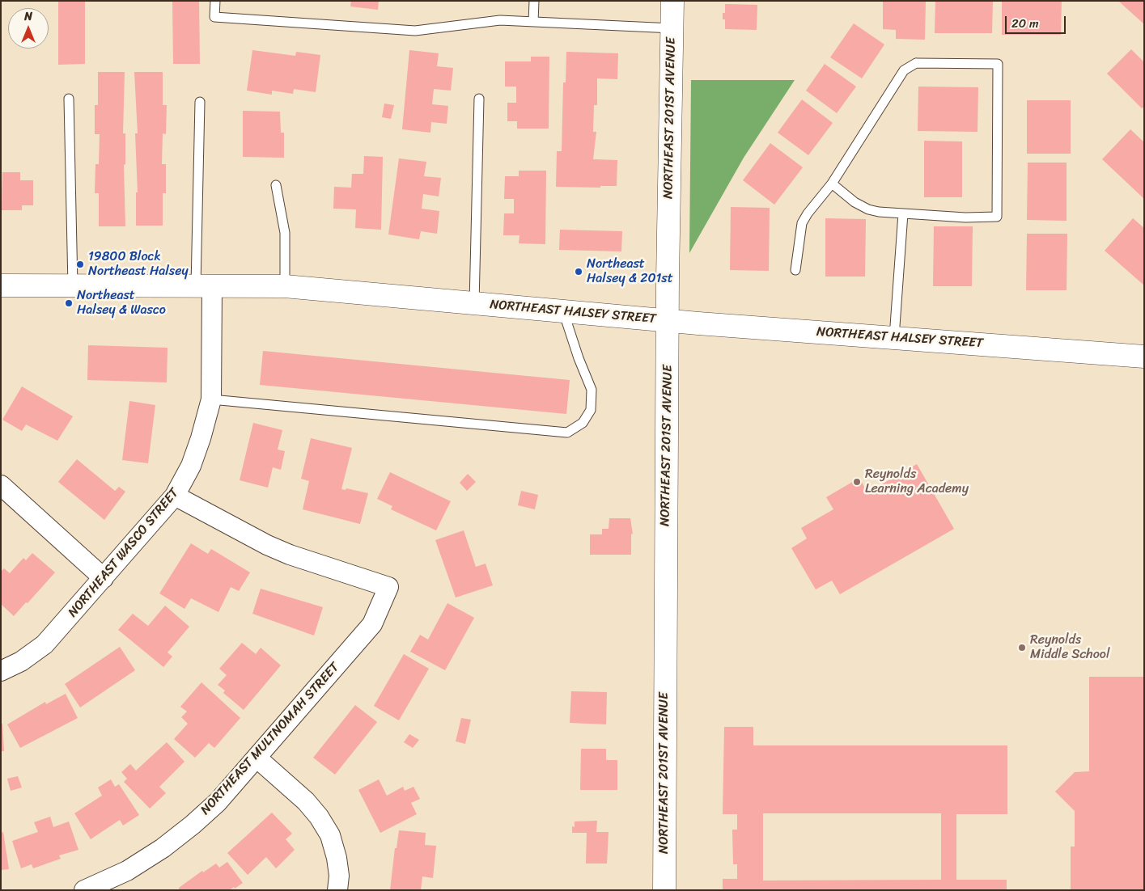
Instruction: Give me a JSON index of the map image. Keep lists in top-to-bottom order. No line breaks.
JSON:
{"streets":{"street":["NORTHEAST 201ST AVENUE","NORTHEAST HALSEY STREET","NORTHEAST WASCO STREET","NORTHEAST MULTNOMAH STREET"]},"crossings":[["NORTHEAST 201ST AVENUE","NORTHEAST HALSEY STREET"],["NORTHEAST HALSEY STREET","NORTHEAST WASCO STREET"],["NORTHEAST WASCO STREET","NORTHEAST MULTNOMAH STREET"]],"places":["19800 Block Northeast Halsey","Northeast Halsey & 201st","Northeast Halsey & Wasco","Reynolds Learning Academy","Reynolds Middle School"],"scale_bar":"20 m","north":"top"}
